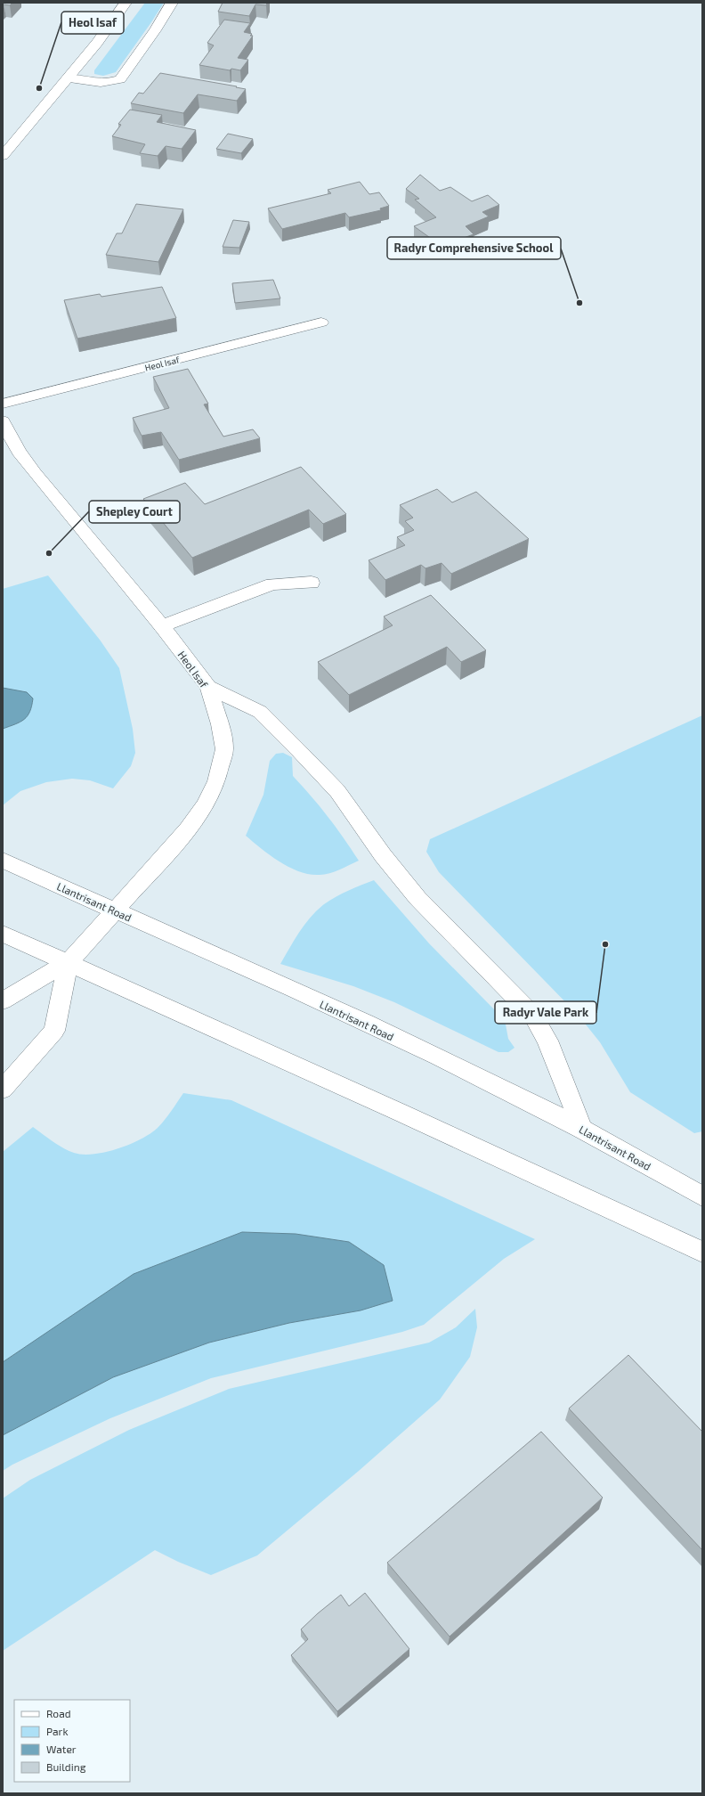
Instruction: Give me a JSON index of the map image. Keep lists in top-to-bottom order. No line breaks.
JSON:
{"streets":{"main road":["Heol Isaf","Llantrisant Road"]},"crossings":[["Heol Isaf","Llantrisant Road"]],"places":["Heol Isaf","Radyr Comprehensive School","Shepley Court","Radyr Vale Park"],"legend":["Road","Park","Water","Building"]}
